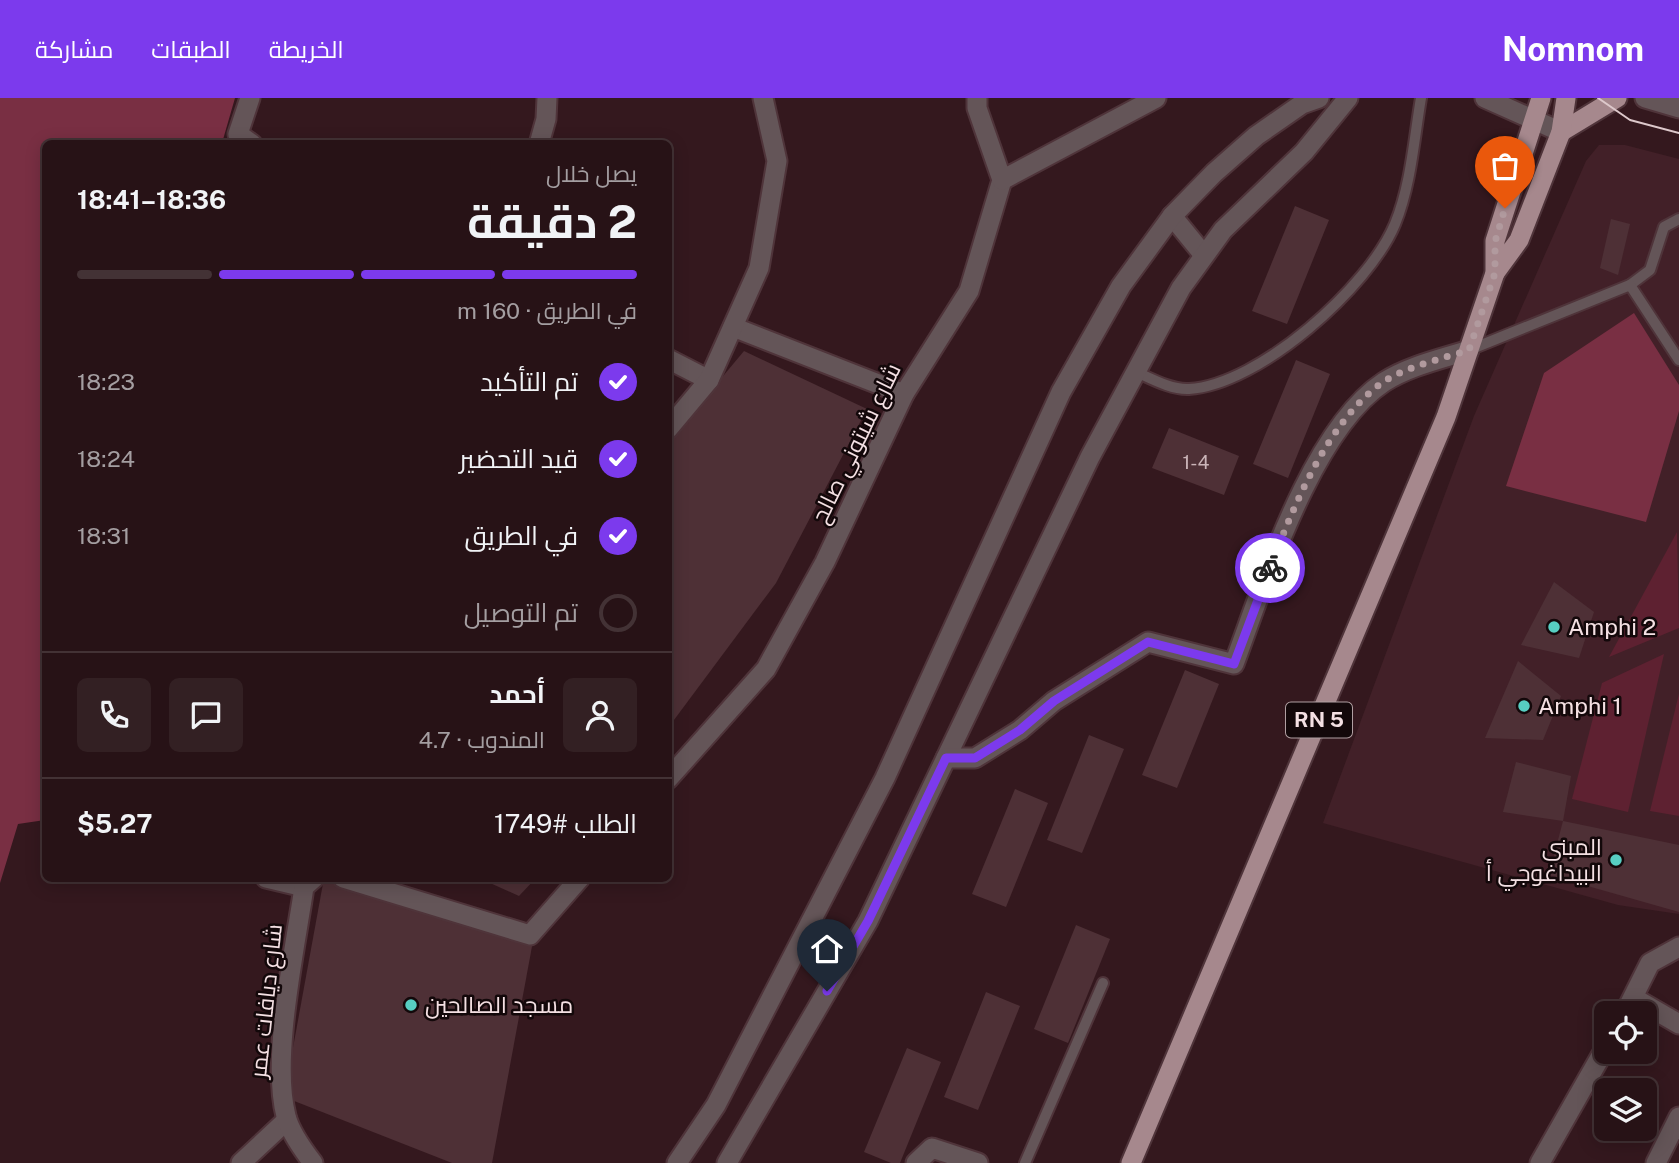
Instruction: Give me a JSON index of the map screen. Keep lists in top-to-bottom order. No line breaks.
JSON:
{"streets":{"main road":["RN 5"],"street":["شارع شيتوني صالح","شارع ديافات عمر"]},"places":["Amphi 2","Amphi 1","المبنى البيداغوجي أ","مسجد الصالحين"],"house_numbers":["1-4"],"page":{"header":"Nomnom","nav":["الخريطة","الطبقات","مشاركة"],"heading":["2 دقيقة","يصل خلال","18:36–18:41"],"panel":["أحمد","المندوب · 4.7","الطلب #1749","$5.27"],"bar":"في الطريق · 160 m","list":[["تم التأكيد","18:23"],["قيد التحضير","18:24"],["في الطريق","18:31"],"تم التوصيل"]}}
